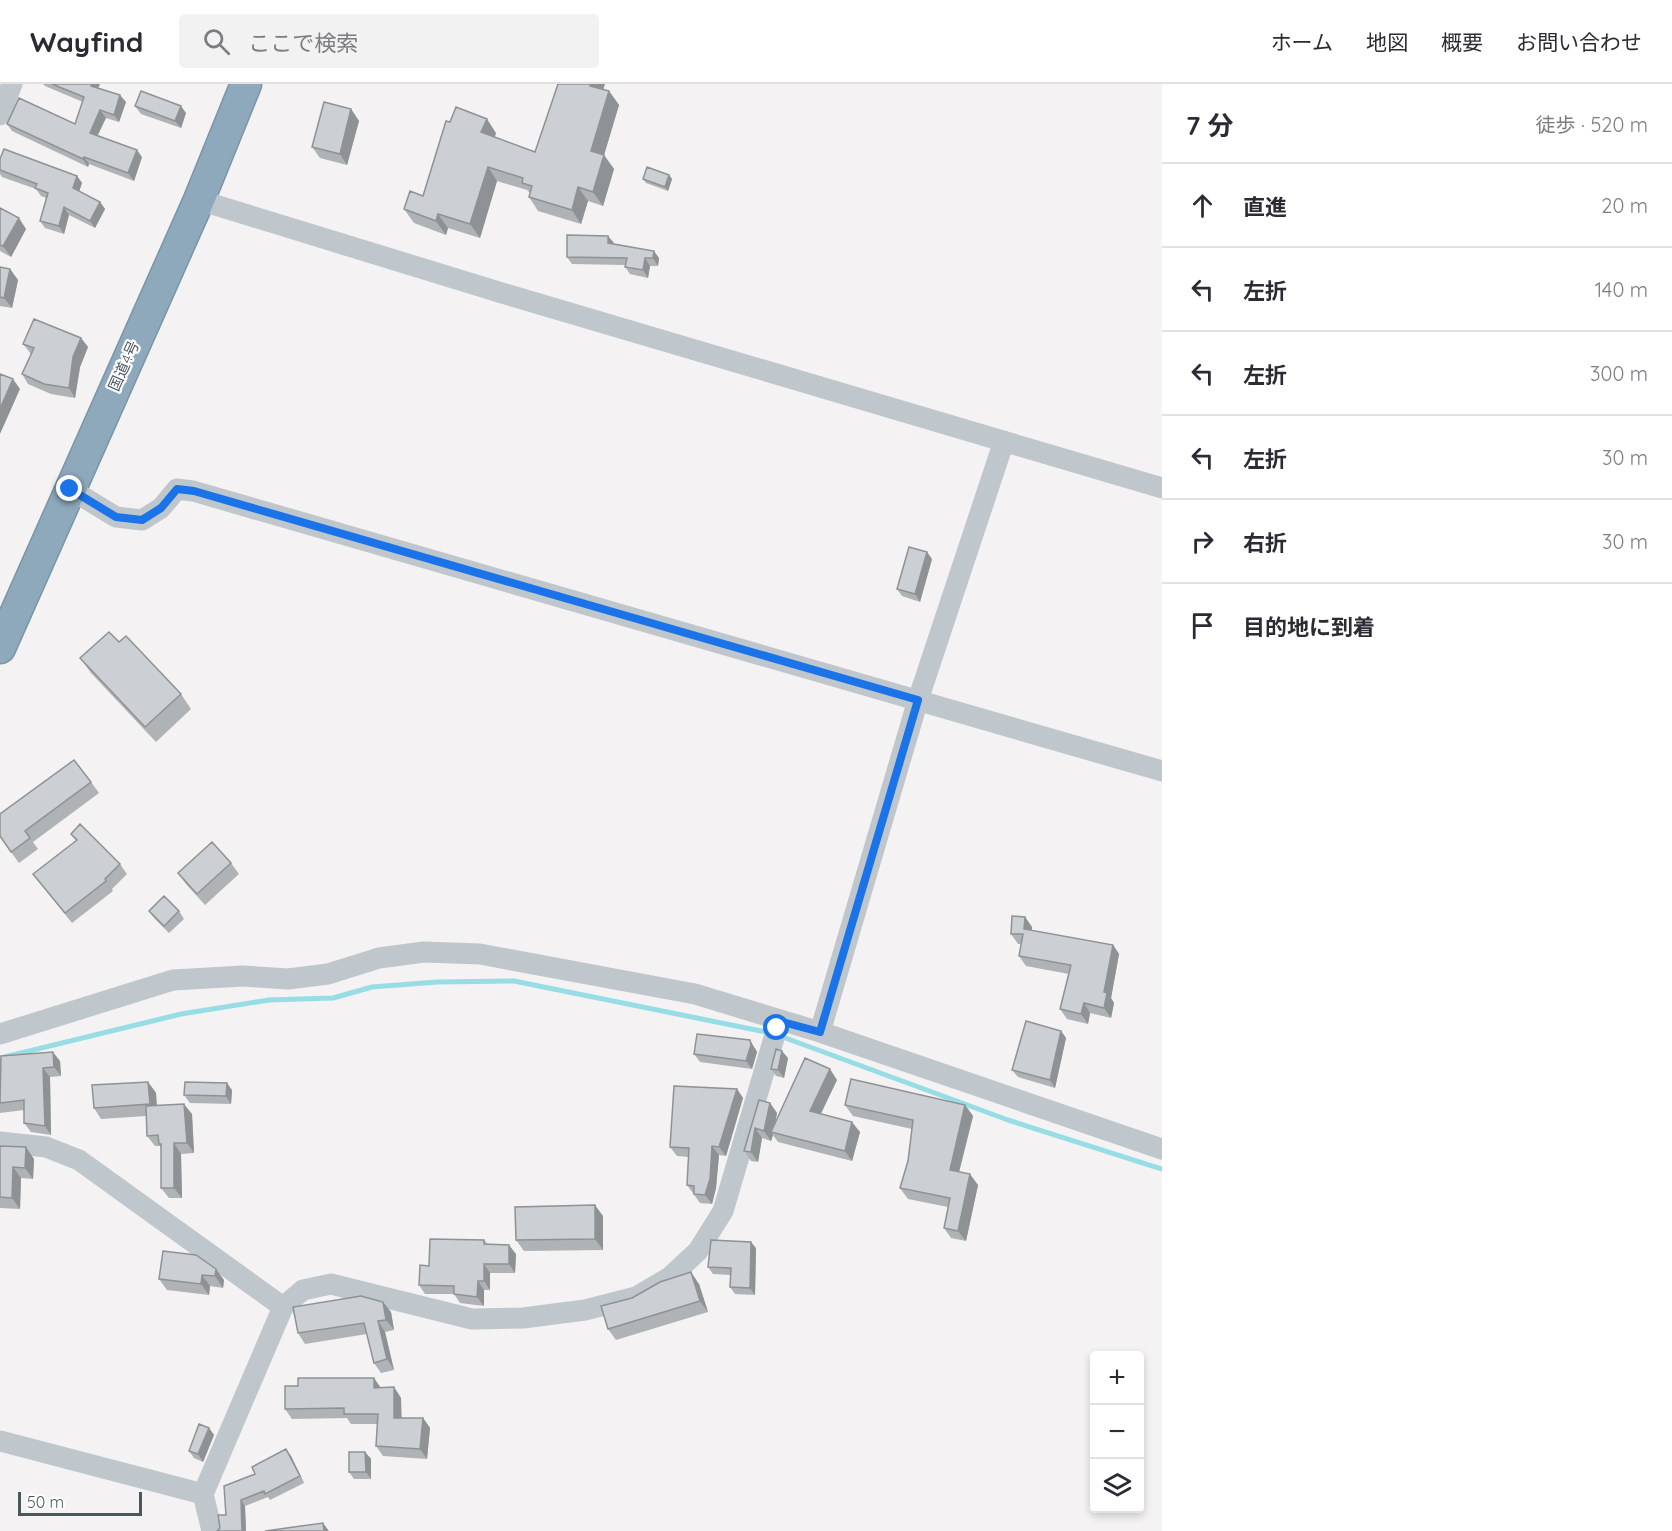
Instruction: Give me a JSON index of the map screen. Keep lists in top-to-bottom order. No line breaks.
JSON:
{"streets":{"highway":["国道4号"]},"scale_bar":"50 m","page":{"header":"Wayfind","search":"ここで検索","nav":["ホーム","地図","概要","お問い合わせ"],"heading":["7 分","徒歩 · 520 m"],"list":[["直進","20 m"],["左折","140 m"],["左折","300 m"],["左折","30 m"],["右折","30 m"],"目的地に到着"],"map_buttons":["+","−"],"scale":"50 m"}}
